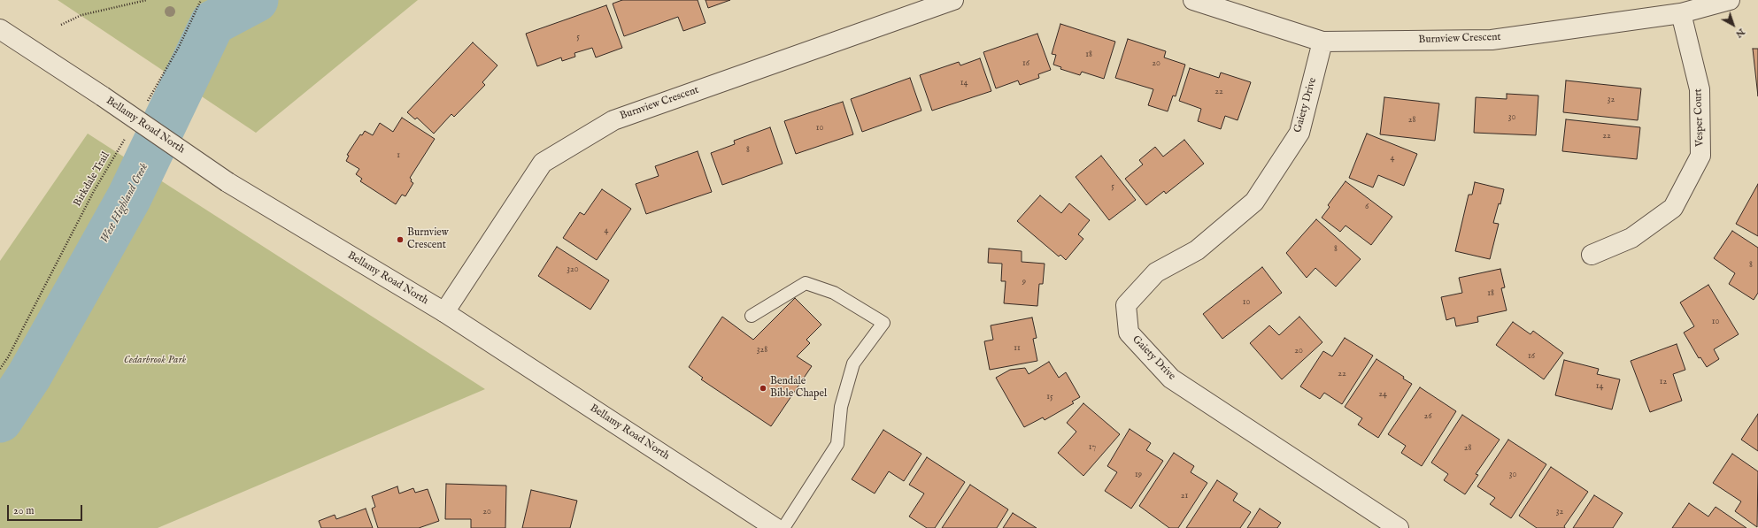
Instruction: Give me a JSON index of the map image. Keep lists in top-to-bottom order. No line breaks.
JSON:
{"streets":{"street":["Burnview Crescent","Gaiety Drive","Vesper Court","Bellamy Road North"],"path":["Birkdale Trail"]},"crossings":[["Burnview Crescent","Gaiety Drive"],["Burnview Crescent","Vesper Court"],["Burnview Crescent","Bellamy Road North"]],"water":["West Highland Creek"],"parks":["Cedarbrook Park"],"places":["Burnview Crescent","Bendale Bible Chapel"],"house_numbers":["5","18","16","20","14","22","32","30","28","10","22","8","1","4","5","6","4","8","8","320","9","18","10","10","11","328","20","16","22","12","14","24","15","26","17","28","19","30","21","20","32"],"scale_bar":"20 m","north":"bottom right"}
